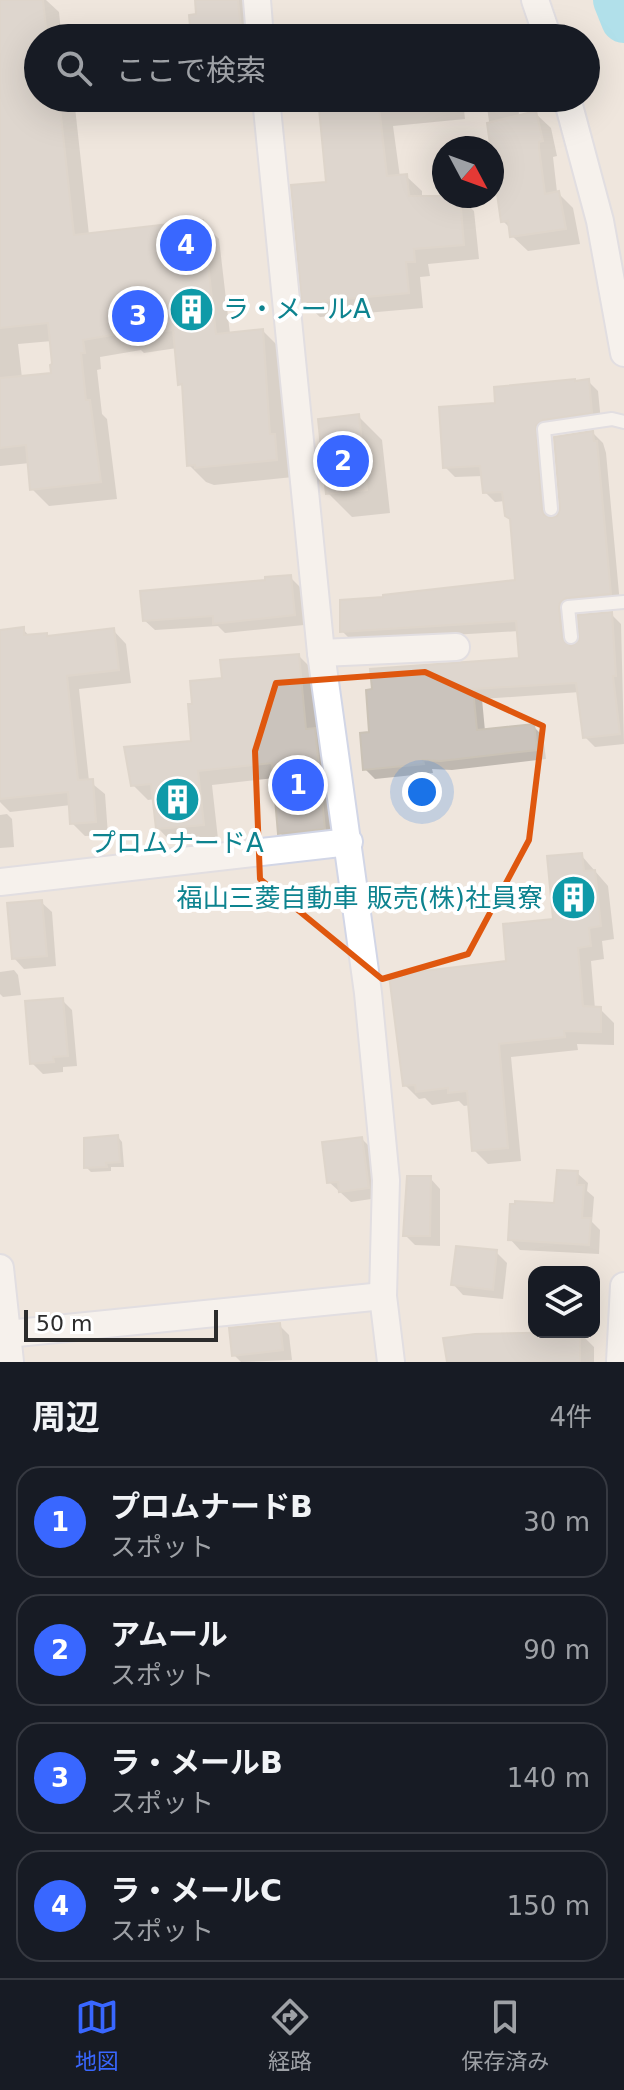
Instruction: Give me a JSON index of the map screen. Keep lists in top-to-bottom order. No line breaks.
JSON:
{"places":{"building":["ラ・メールA","プロムナードA","福山三菱自動車 販売(株)社員寮"]},"scale_bar":"50 m","north":"bottom right","page":{"search":"ここで検索","pins":["4","3","2","1"],"scale":"50 m","heading":["周辺","4件"],"list":[{"mark":"1","name":"プロムナードB","note":"スポット","value":"30 m"},{"mark":"2","name":"アムール","note":"スポット","value":"90 m"},{"mark":"3","name":"ラ・メールB","note":"スポット","value":"140 m"},{"mark":"4","name":"ラ・メールC","note":"スポット","value":"150 m"}],"nav":["地図","経路","保存済み"]}}
